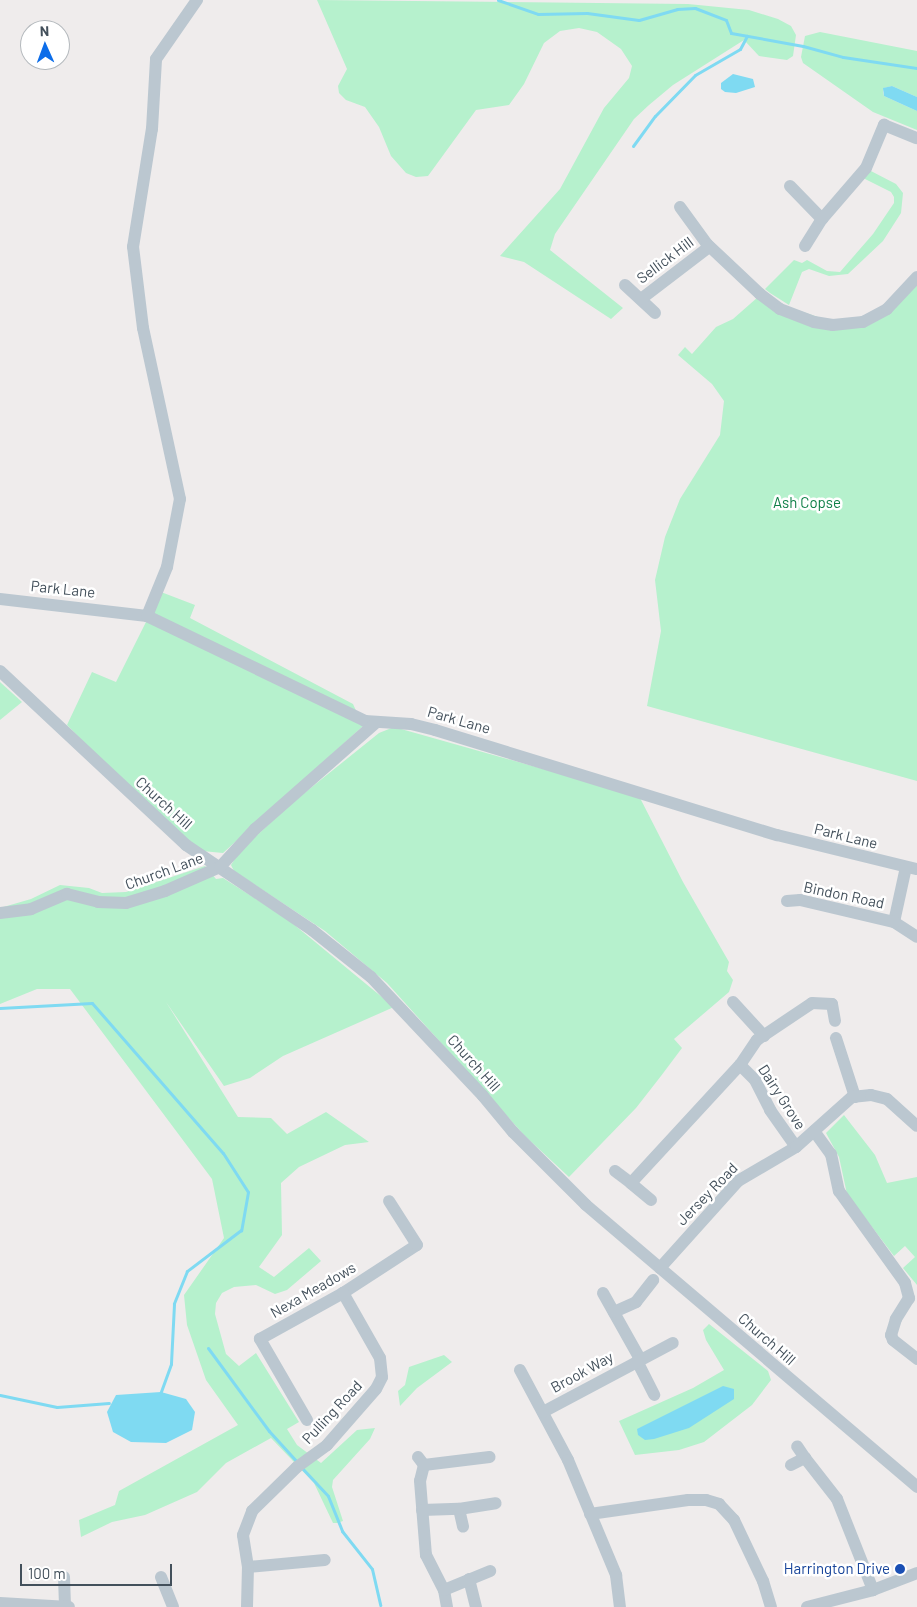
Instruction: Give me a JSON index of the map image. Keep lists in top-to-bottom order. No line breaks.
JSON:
{"streets":{"street":["Sellick Hill","Park Lane","Church Hill","Church Lane","Bindon Road","Dairy Grove","Jersey Road","Nexa Meadows","Brook Way","Pulling Road"]},"crossings":[["Park Lane","Church Lane"],["Park Lane","Bindon Road"],["Church Hill","Church Lane"],["Church Hill","Jersey Road"],["Dairy Grove","Jersey Road"],["Nexa Meadows","Pulling Road"]],"parks":["Ash Copse"],"places":["Harrington Drive"],"scale_bar":"100 m","north":"top"}
